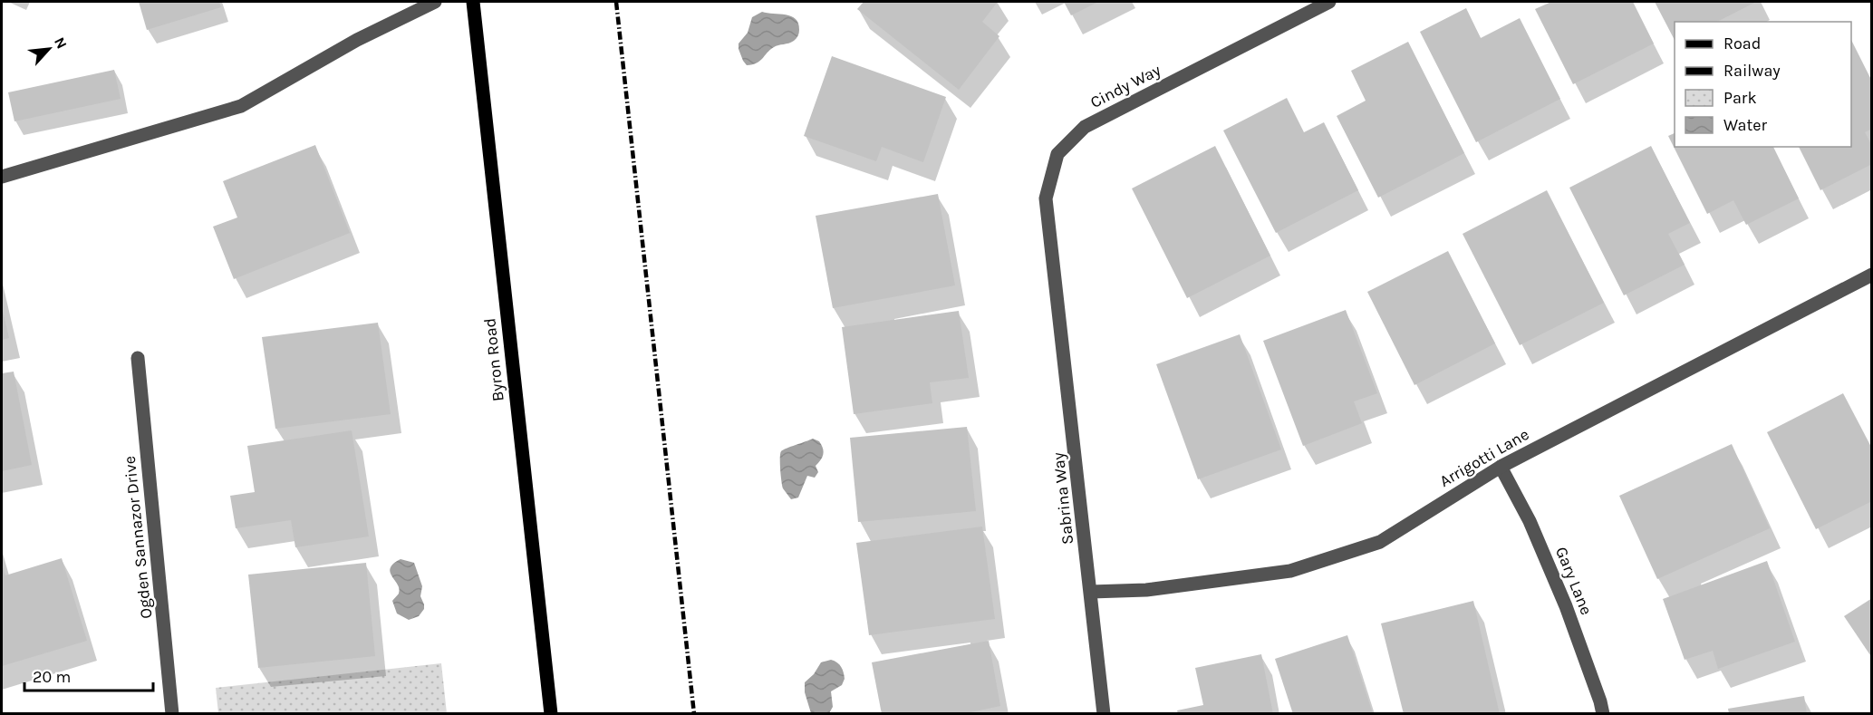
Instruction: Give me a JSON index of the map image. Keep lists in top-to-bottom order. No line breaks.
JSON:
{"streets":{"main road":["Byron Road"],"street":["Cindy Way","Arrigotti Lane","Sabrina Way","Ogden Sannazor Drive","Gary Lane"]},"crossings":[["Cindy Way","Sabrina Way"],["Arrigotti Lane","Sabrina Way"],["Arrigotti Lane","Gary Lane"]],"legend":["Road","Railway","Park","Water"],"scale_bar":"20 m","north":"top right"}
